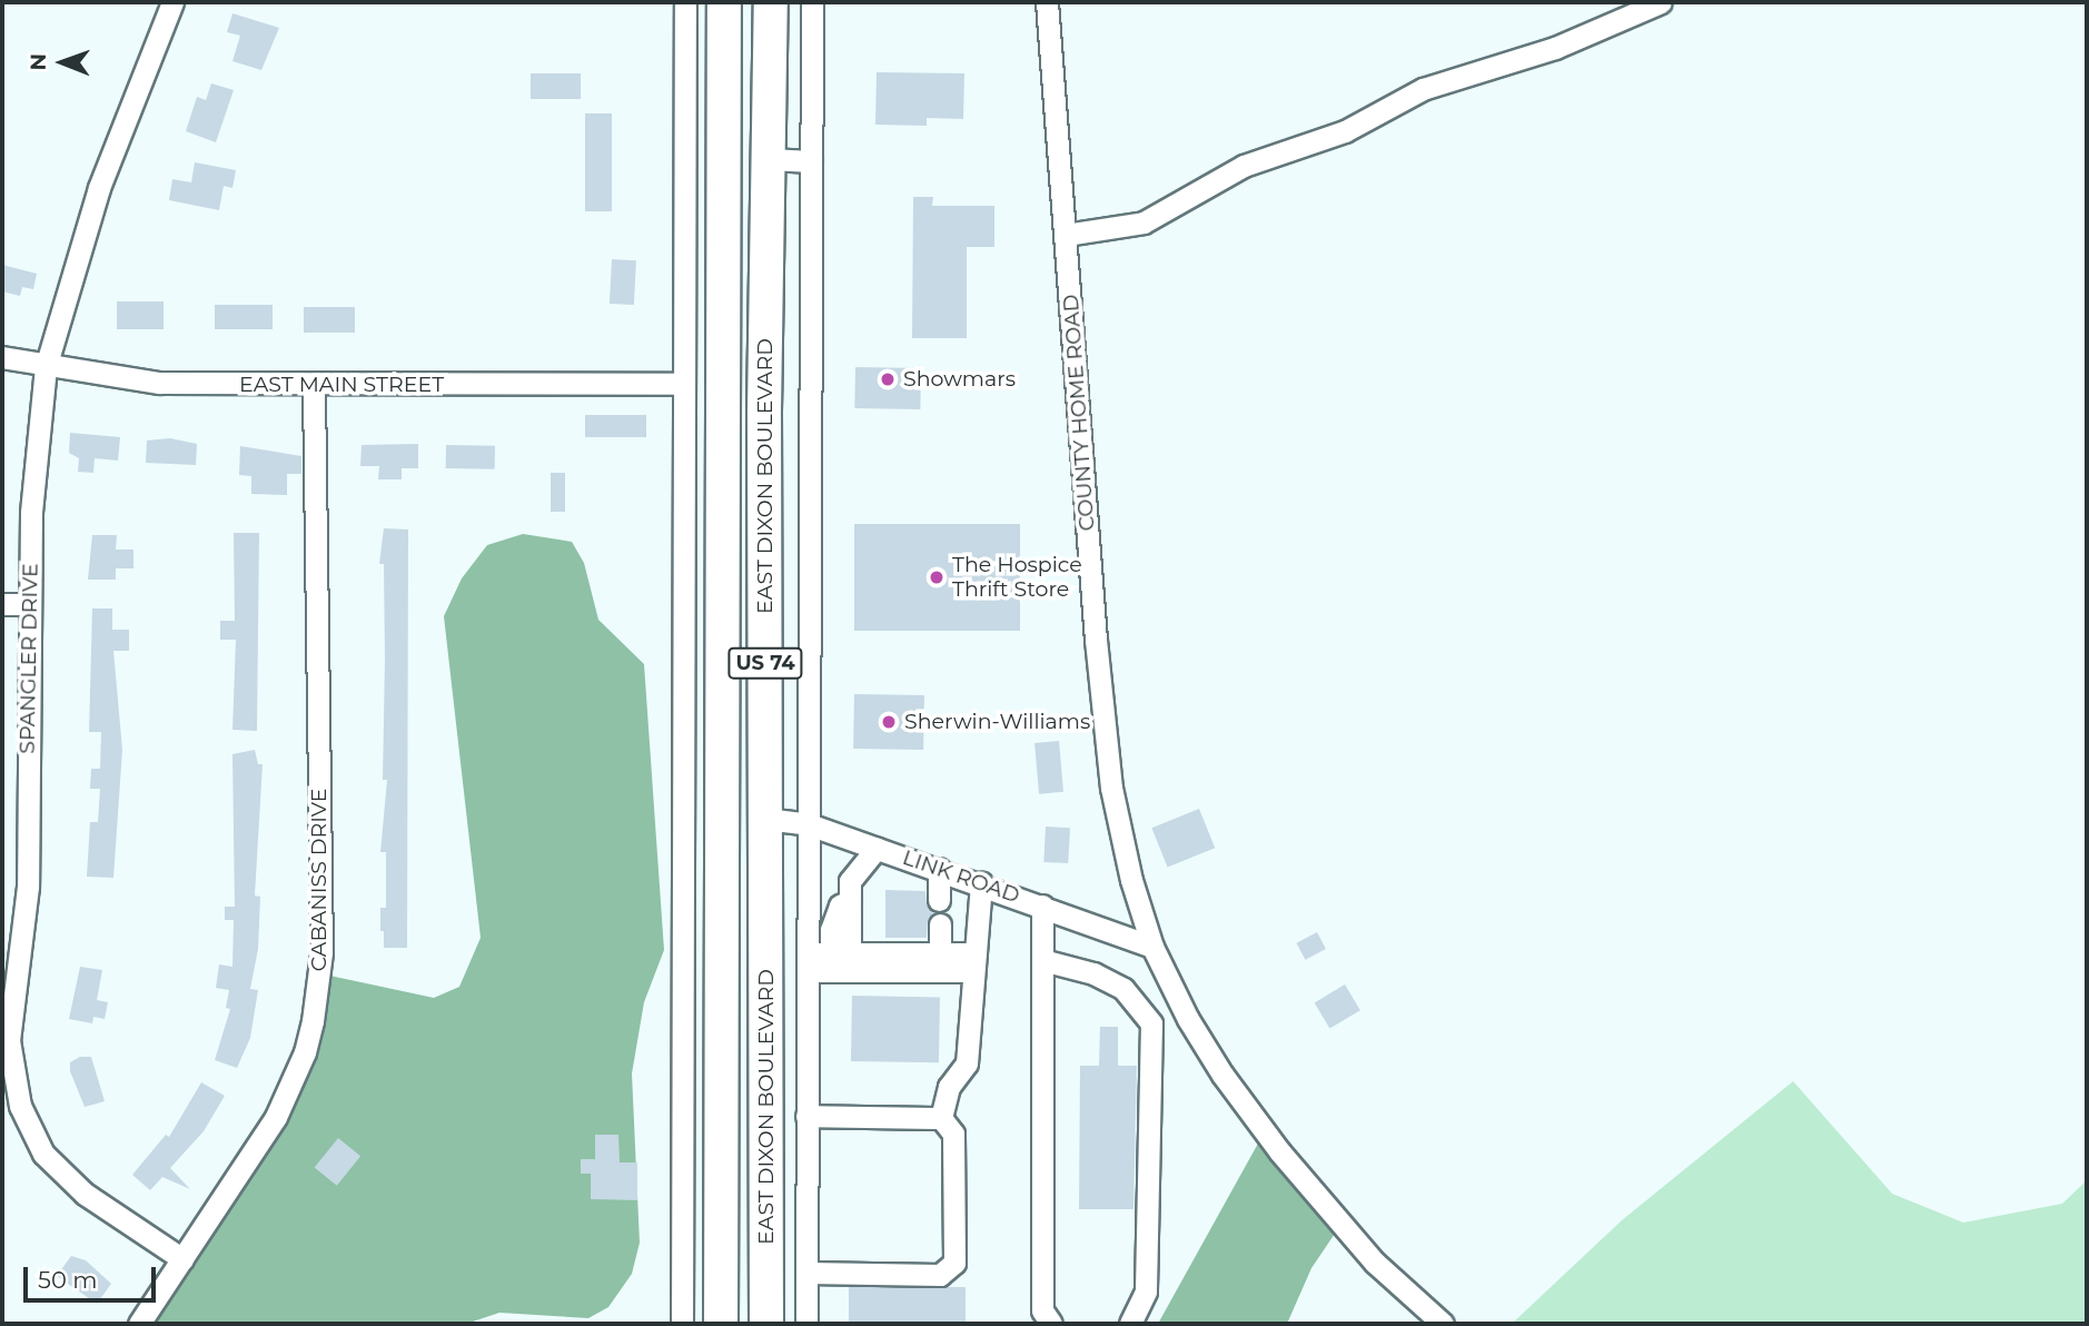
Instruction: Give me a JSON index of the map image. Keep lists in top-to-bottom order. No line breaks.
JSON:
{"streets":{"highway":["EAST DIXON BOULEVARD","US 74"],"street":["EAST MAIN STREET","COUNTY HOME ROAD","SPANGLER DRIVE","LINK ROAD","CABANISS DRIVE"]},"crossings":[["EAST MAIN STREET","SPANGLER DRIVE"],["EAST MAIN STREET","CABANISS DRIVE"],["COUNTY HOME ROAD","LINK ROAD"],["EAST DIXON BOULEVARD","LINK ROAD"],["SPANGLER DRIVE","CABANISS DRIVE"]],"places":["Showmars","The Hospice Thrift Store","Sherwin-Williams"],"scale_bar":"50 m","north":"left"}
